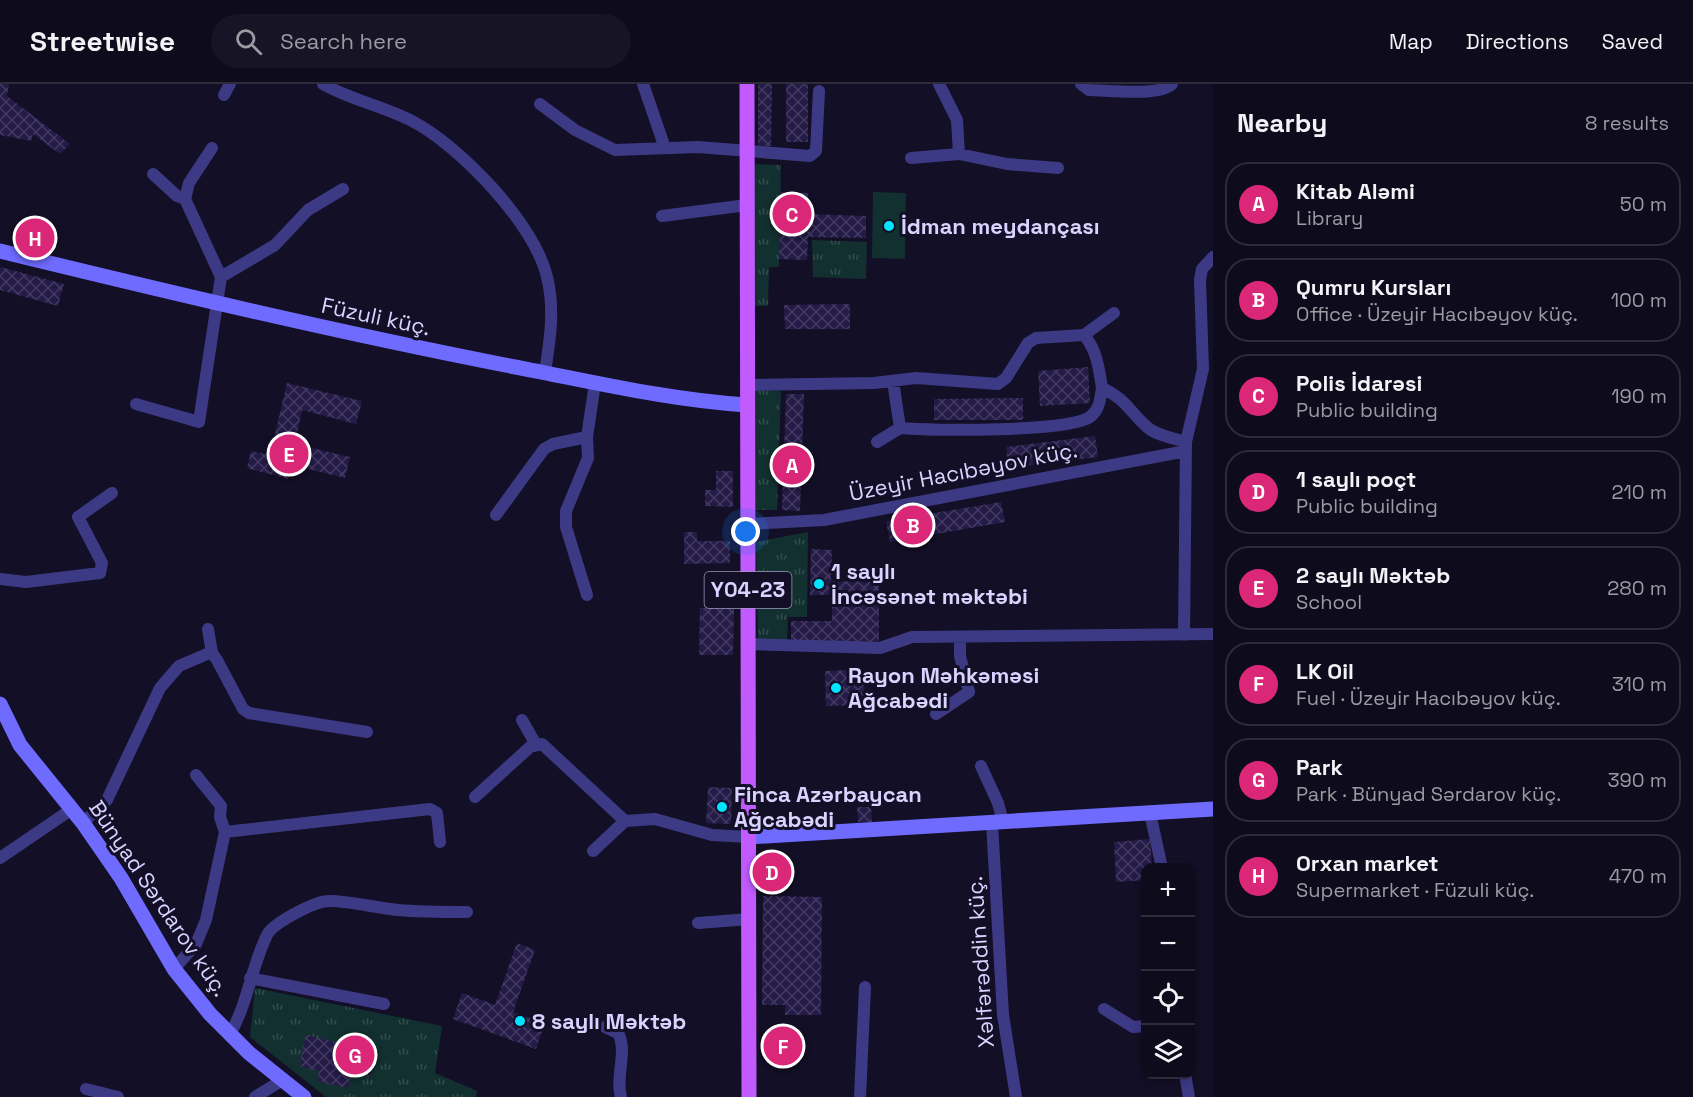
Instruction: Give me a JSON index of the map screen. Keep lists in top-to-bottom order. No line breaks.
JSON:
{"streets":{"main road":["Y04-23"],"street":["Füzuli küç.","Üzeyir Hacıbəyov küç.","Bünyad Sərdarov küç.","Xəlfərəddin küç."]},"crossings":[["Füzuli küç.","Y04-23"],["Üzeyir Hacıbəyov küç.","Y04-23"]],"places":["İdman meydançası","1 saylı İncəsənət məktəbi","Rayon Məhkəməsi Ağcabədi","Finca Azərbaycan Ağcabədi","8 saylı Məktəb"],"page":{"header":"Streetwise","search":"Search here","nav":["Map","Directions","Saved"],"heading":["Nearby","8 results"],"list":[{"mark":"A","name":"Kitab Aləmi","note":"Library","value":"50 m"},{"mark":"B","name":"Qumru Kursları","note":"Office · Üzeyir Hacıbəyov küç.","value":"100 m"},{"mark":"C","name":"Polis İdarəsi","note":"Public building","value":"190 m"},{"mark":"D","name":"1 saylı poçt","note":"Public building","value":"210 m"},{"mark":"E","name":"2 saylı Məktəb","note":"School","value":"280 m"},{"mark":"F","name":"LK Oil","note":"Fuel · Üzeyir Hacıbəyov küç.","value":"310 m"},{"mark":"G","name":"Park","note":"Park · Bünyad Sərdarov küç.","value":"390 m"},{"mark":"H","name":"Orxan market","note":"Supermarket · Füzuli küç.","value":"470 m"}],"pins":["C","H","E","A","B","D","F","G"],"map_buttons":["+","−"]}}
